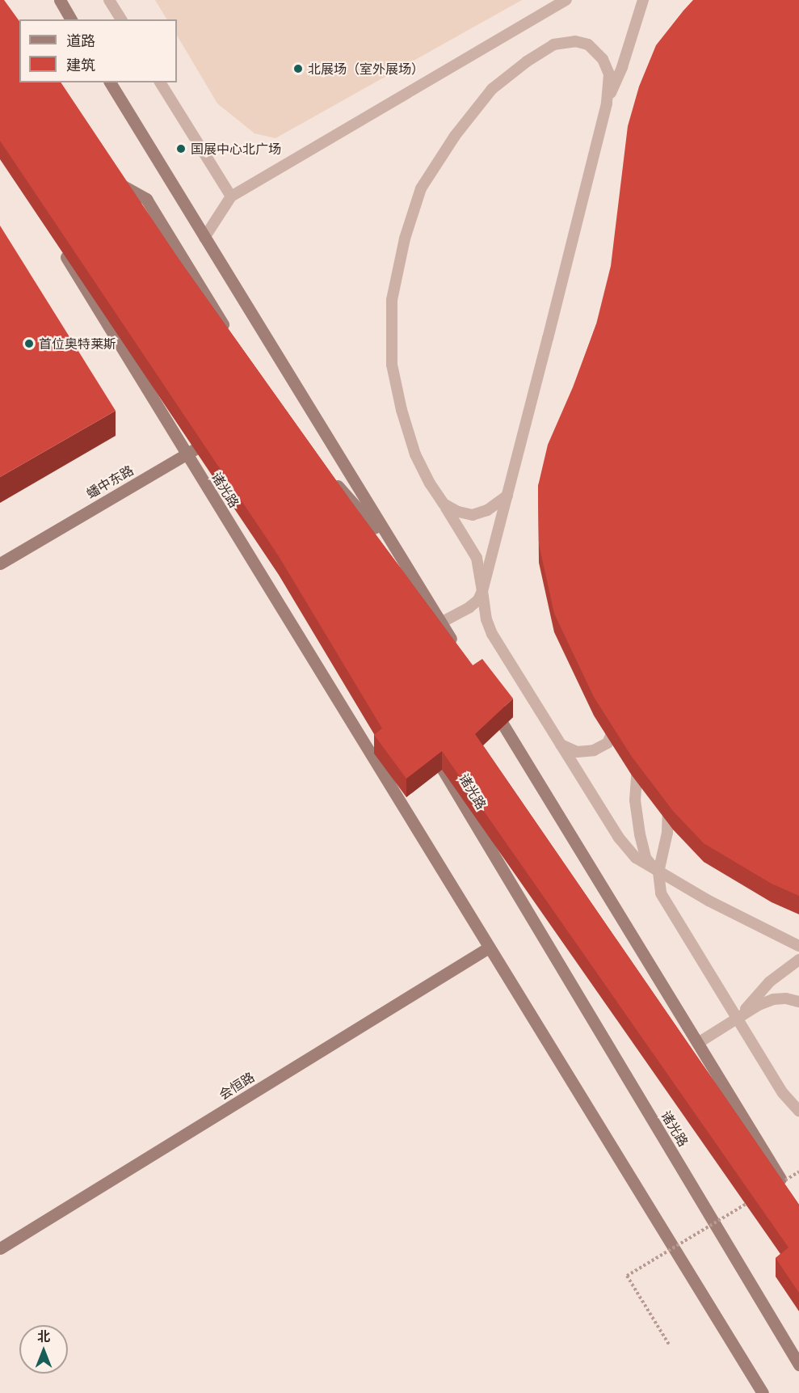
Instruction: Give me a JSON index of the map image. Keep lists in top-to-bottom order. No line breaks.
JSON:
{"streets":{"main road":["蟠中东路","诸光路","会恒路"]},"crossings":[["蟠中东路","诸光路"],["诸光路","会恒路"]],"places":["北展场（室外展场）","国展中心北广场","首位奥特莱斯"],"legend":["道路","建筑"],"north":"top"}
